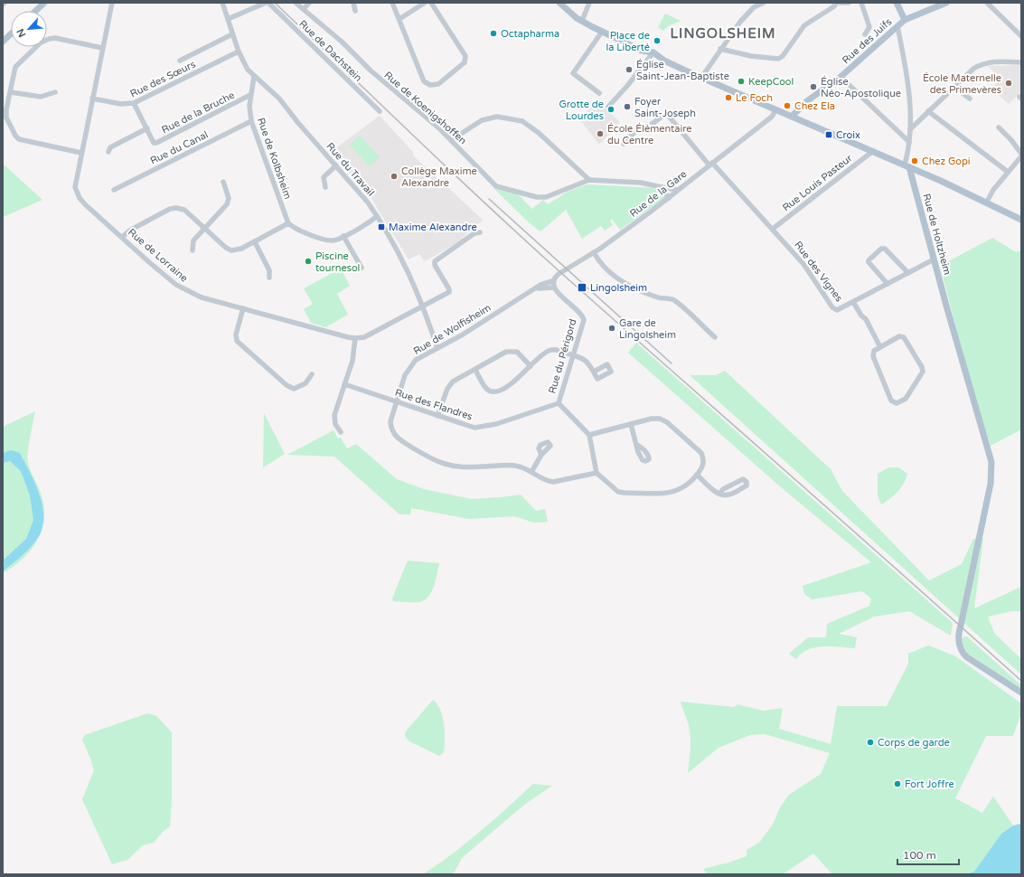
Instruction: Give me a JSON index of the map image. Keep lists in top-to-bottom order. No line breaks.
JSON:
{"streets":{"main road":["Rue des Juifs","Rue de Holtzheim"],"street":["Rue de Dachstein","Rue des Sœurs","Rue de Koenigshoffen","Rue de la Bruche","Rue du Canal","Rue de Kolbsheim","Rue du Travail","Rue Louis Pasteur","Rue de la Gare","Rue de Lorraine","Rue des Vignes","Rue de Wolfisheim","Rue du Périgord","Rue des Flandres"]},"crossings":[["Rue des Sœurs","Rue du Travail"],["Rue des Sœurs","Rue de Lorraine"],["Rue de Koenigshoffen","Rue de la Gare"],["Rue de la Bruche","Rue de Kolbsheim"],["Rue du Canal","Rue de Kolbsheim"],["Rue de Kolbsheim","Rue du Travail"],["Rue du Travail","Rue de Wolfisheim"],["Rue Louis Pasteur","Rue des Vignes"],["Rue de la Gare","Rue des Vignes"],["Rue de la Gare","Rue de Wolfisheim"],["Rue de Holtzheim","Rue des Vignes"],["Rue de Wolfisheim","Rue du Périgord"],["Rue de Wolfisheim","Rue des Flandres"],["Rue du Périgord","Rue des Flandres"]],"districts":["LINGOLSHEIM"],"places":{"other":["Octapharma","Place de la Liberté","Église Saint-Jean-Baptiste","KeepCool","École Maternelle des Primevères","Église Néo-Apostolique","Le Foch","Chez Ela","Foyer Saint-Joseph","Grotte de Lourdes","École Élémentaire du Centre","Chez Gopi","Collège Maxime Alexandre","Piscine tournesol","Gare de Lingolsheim","Corps de garde","Fort Joffre"],"transit":["Croix","Maxime Alexandre","Lingolsheim"]},"scale_bar":"100 m","north":"bottom left"}
